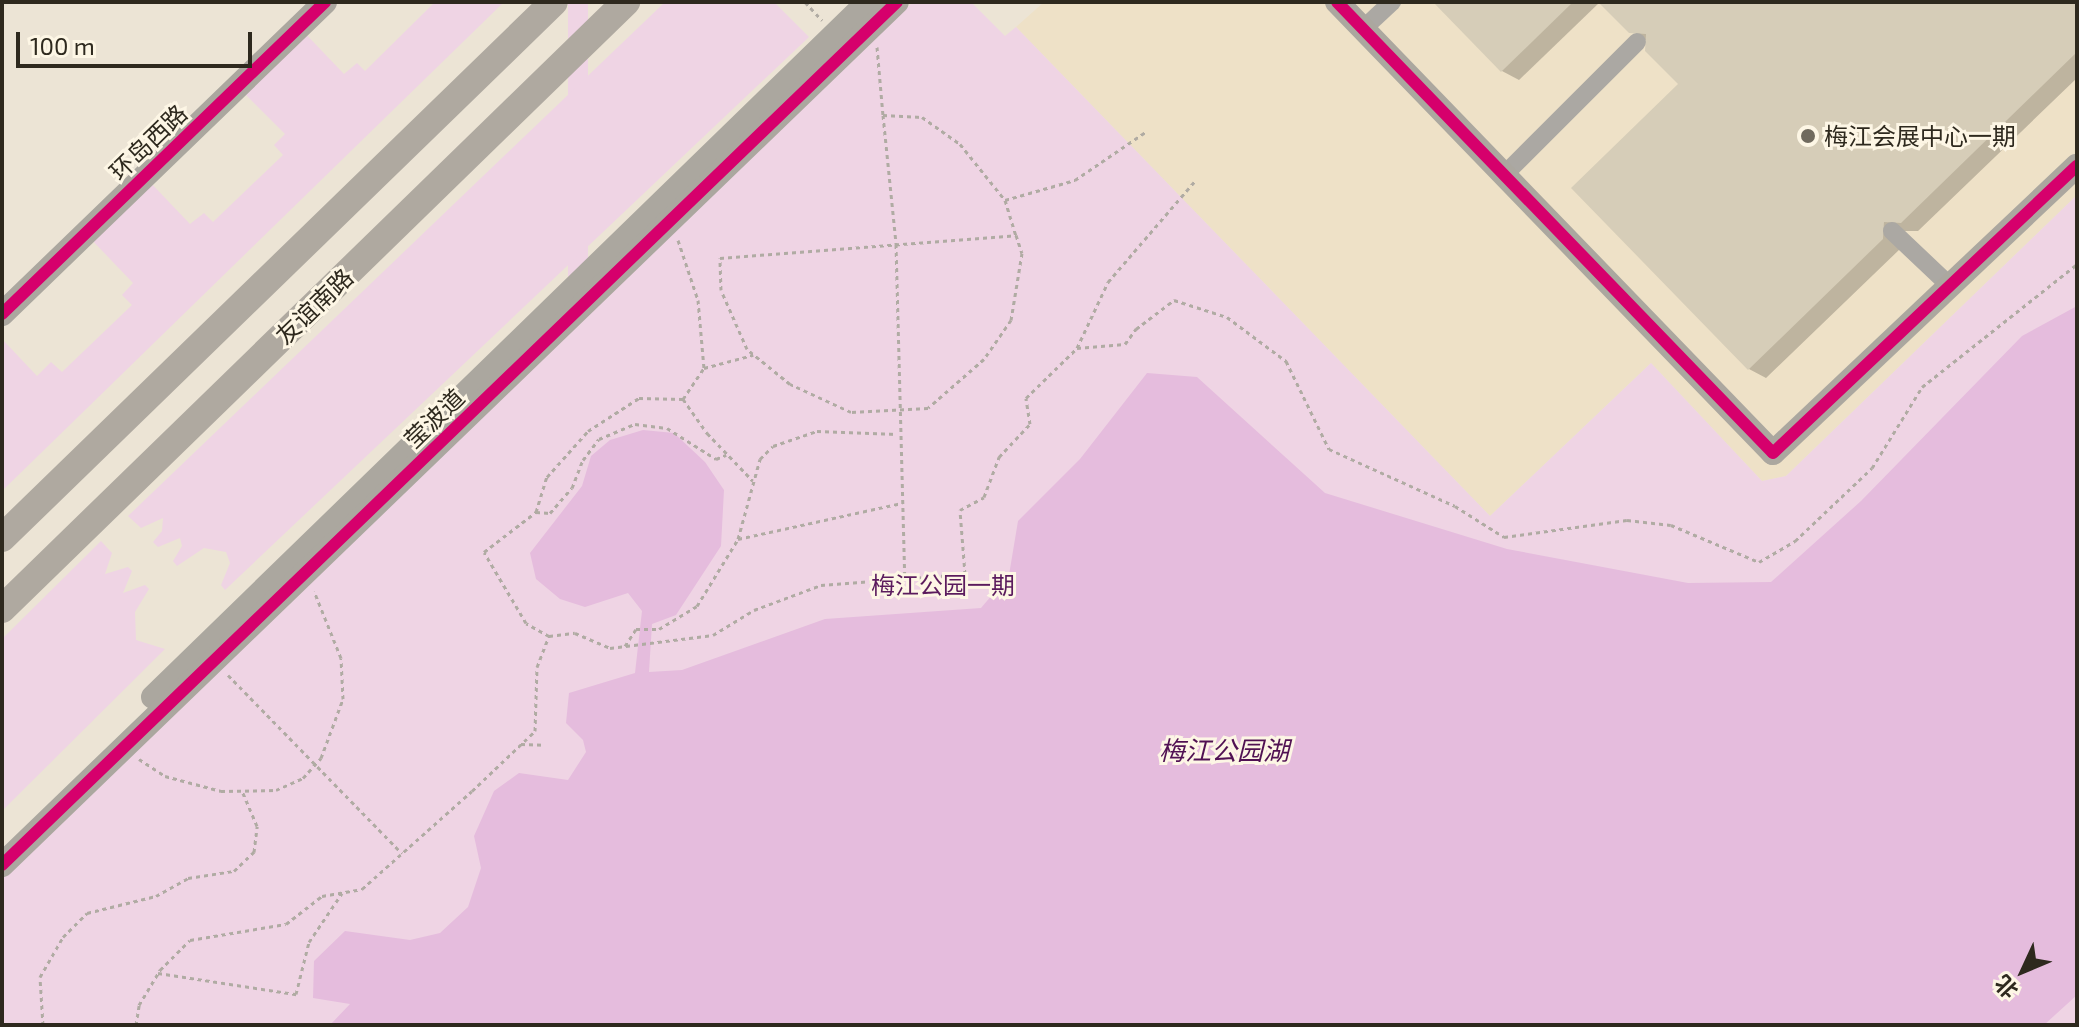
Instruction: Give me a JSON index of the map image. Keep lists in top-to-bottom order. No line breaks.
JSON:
{"streets":{"main road":["友谊南路"],"street":["环岛西路","莹波道"]},"water":["梅江公园湖"],"parks":["梅江公园一期"],"places":["梅江会展中心一期"],"scale_bar":"100 m","north":"bottom left"}
